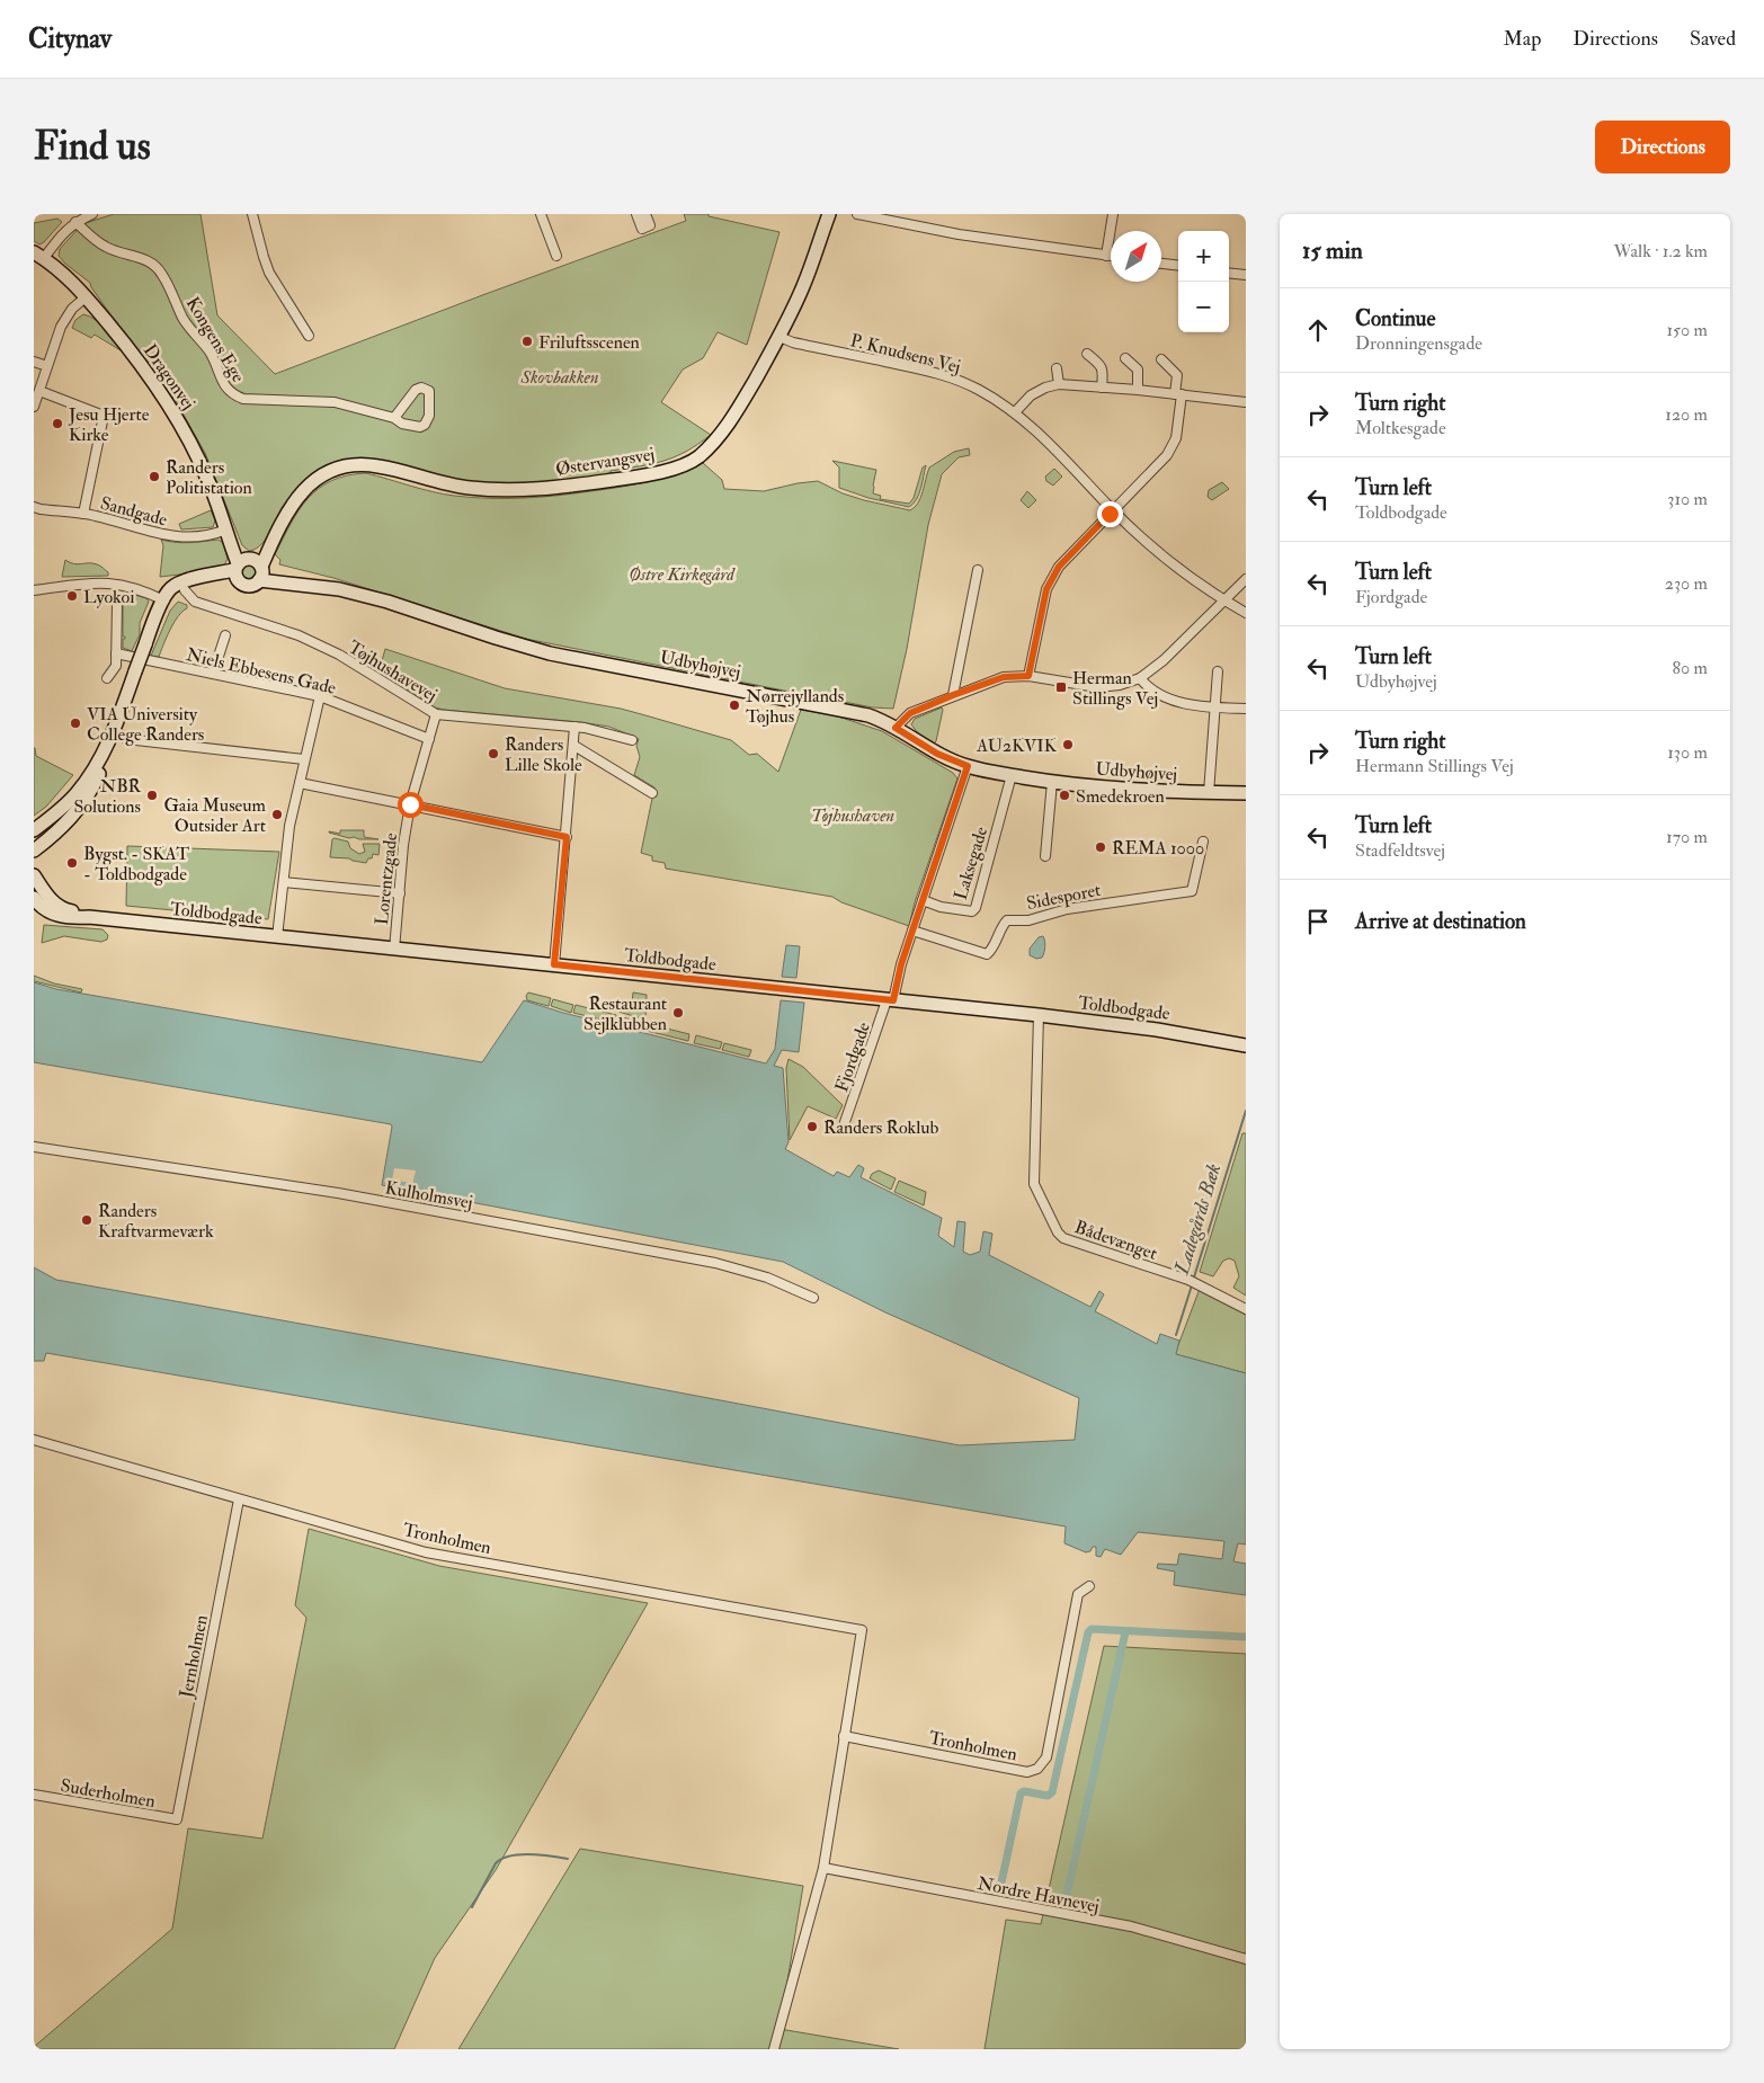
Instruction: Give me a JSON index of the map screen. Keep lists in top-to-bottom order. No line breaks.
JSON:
{"streets":{"street":["Kongens Ege","P. Knudsens Vej","Dragonvej","Østervangsvej","Sandgade","Udbyhøjvej","Niels Ebbesens Gade","Tøjhushavevej","Laksegade","Lorentzgade","Sidesporet","Toldbodgade","Fjordgade","Kulholmsvej","Bådevænget","Tronholmen","Jernholmen","Suderholmen","Nordre Havnevej"]},"crossings":[["P. Knudsens Vej","Østervangsvej"],["Dragonvej","Østervangsvej"],["Dragonvej","Sandgade"],["Dragonvej","Udbyhøjvej"],["Østervangsvej","Udbyhøjvej"],["Udbyhøjvej","Laksegade"],["Udbyhøjvej","Fjordgade"],["Niels Ebbesens Gade","Lorentzgade"],["Tøjhushavevej","Lorentzgade"],["Laksegade","Fjordgade"],["Lorentzgade","Toldbodgade"],["Sidesporet","Fjordgade"],["Toldbodgade","Fjordgade"],["Toldbodgade","Bådevænget"],["Tronholmen","Jernholmen"],["Jernholmen","Suderholmen"]],"water":["Ladegårds Bæk"],"parks":["Skovbakken","Østre Kirkegård","Tøjhushaven"],"places":{"other":["Friluftsscenen","Jesu Hjerte Kirke","Randers Politistation","Lyokoi","Nørrejyllands Tøjhus","VIA University College Randers","AU2KVIK","Randers Lille Skole","NBR Solutions","Smedekroen","Gaia Museum Outsider Art","REMA 1000","Bygst. - SKAT - Toldbodgade","Restaurant Sejlklubben","Randers Roklub","Randers Kraftvarmeværk"],"transit":["Herman Stillings Vej"]},"north":"top right","page":{"header":"Citynav","nav":["Map","Directions","Saved"],"buttons":"Directions","title":"Find us","heading":["15 min","Walk · 1.2 km"],"map_buttons":["+","−"],"list":[["Continue","Dronningensgade","150 m"],["Turn right","Moltkesgade","120 m"],["Turn left","Toldbodgade","310 m"],["Turn left","Fjordgade","230 m"],["Turn left","Udbyhøjvej","80 m"],["Turn right","Hermann Stillings Vej","130 m"],["Turn left","Stadfeldtsvej","170 m"],"Arrive at destination"]}}
